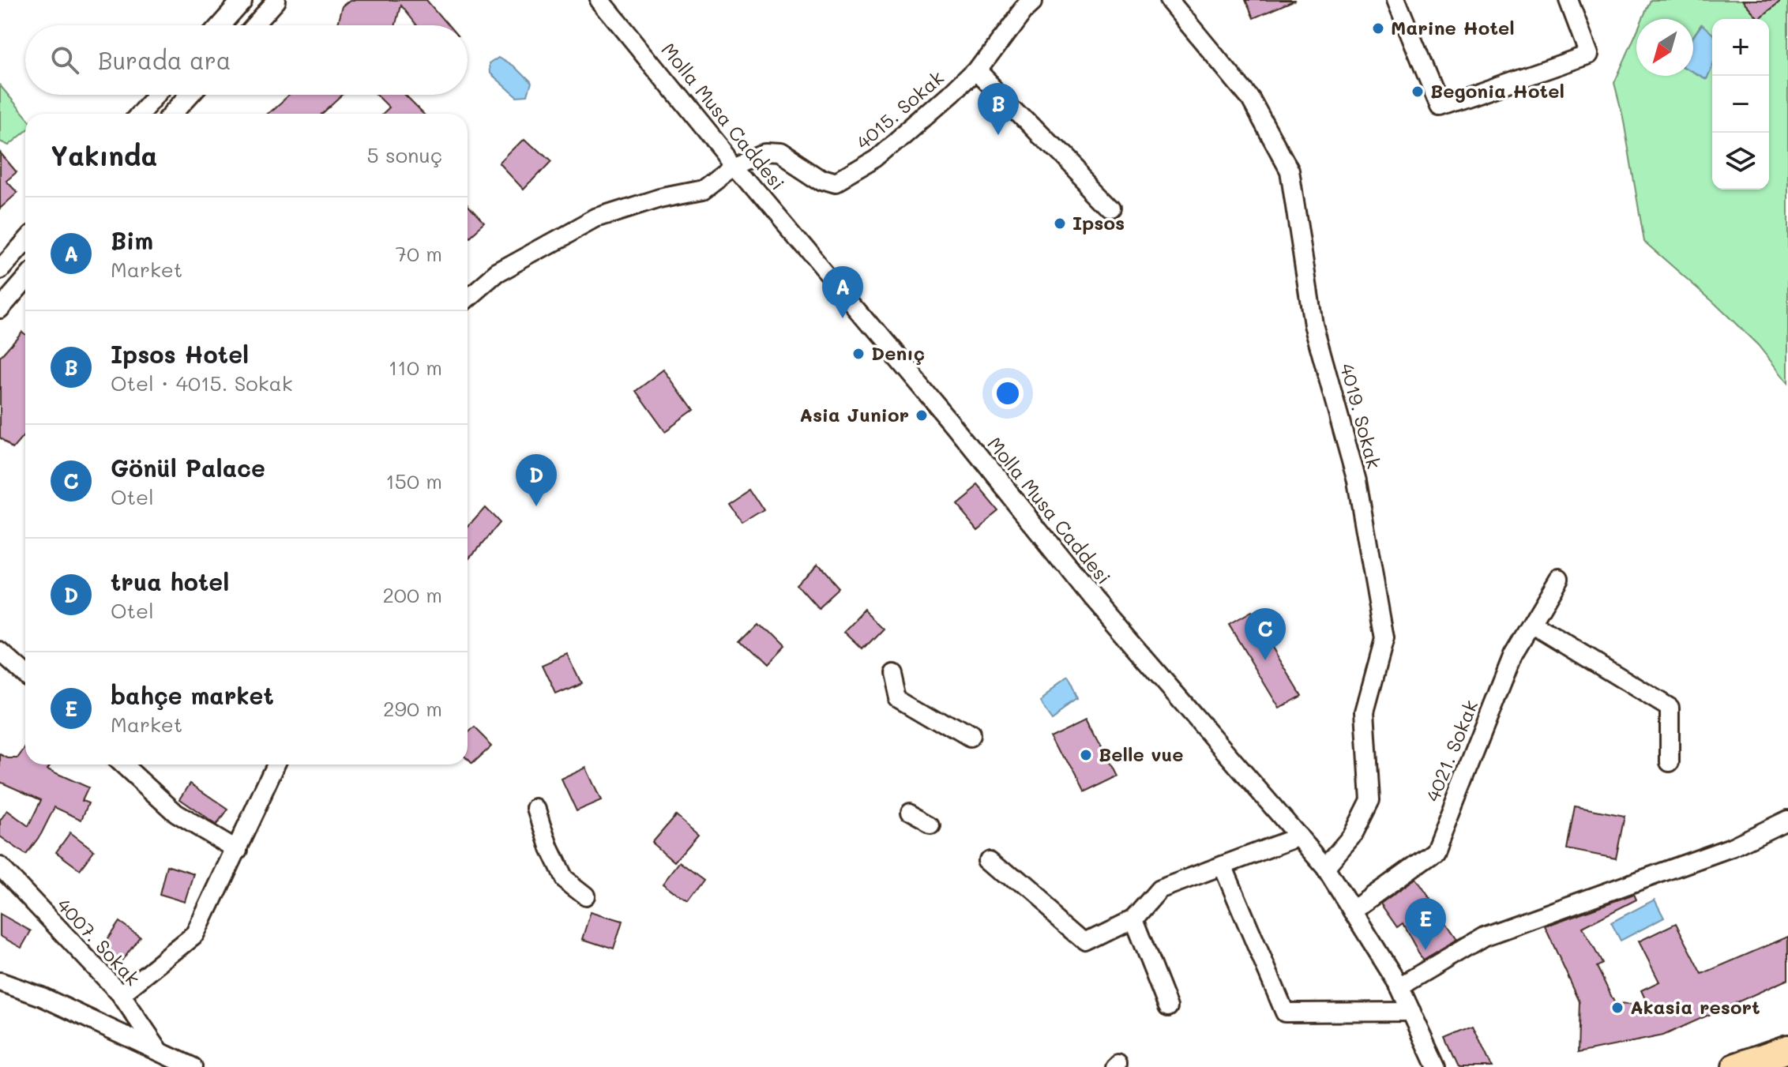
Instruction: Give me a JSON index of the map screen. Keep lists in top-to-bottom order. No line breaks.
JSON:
{"streets":{"street":["4015. Sokak","Molla Musa Caddesi","4019. Sokak","4021. Sokak","4007. Sokak"]},"crossings":[["4015. Sokak","Molla Musa Caddesi"],["Molla Musa Caddesi","4019. Sokak"],["Molla Musa Caddesi","4021. Sokak"]],"places":["Marine Hotel","Begonia Hotel","Ipsos","Denıç","Asia Junior","Belle vue","Akasia resort"],"north":"bottom left","page":{"map_buttons":["+","−"],"search":"Burada ara","pins":["B","A","D","C","E"],"heading":["Yakında","5 sonuç"],"list":[{"mark":"A","name":"Bim","note":"Market","value":"70 m"},{"mark":"B","name":"Ipsos Hotel","note":"Otel · 4015. Sokak","value":"110 m"},{"mark":"C","name":"Gönül Palace","note":"Otel","value":"150 m"},{"mark":"D","name":"trua hotel","note":"Otel","value":"200 m"},{"mark":"E","name":"bahçe market","note":"Market","value":"290 m"}]}}
